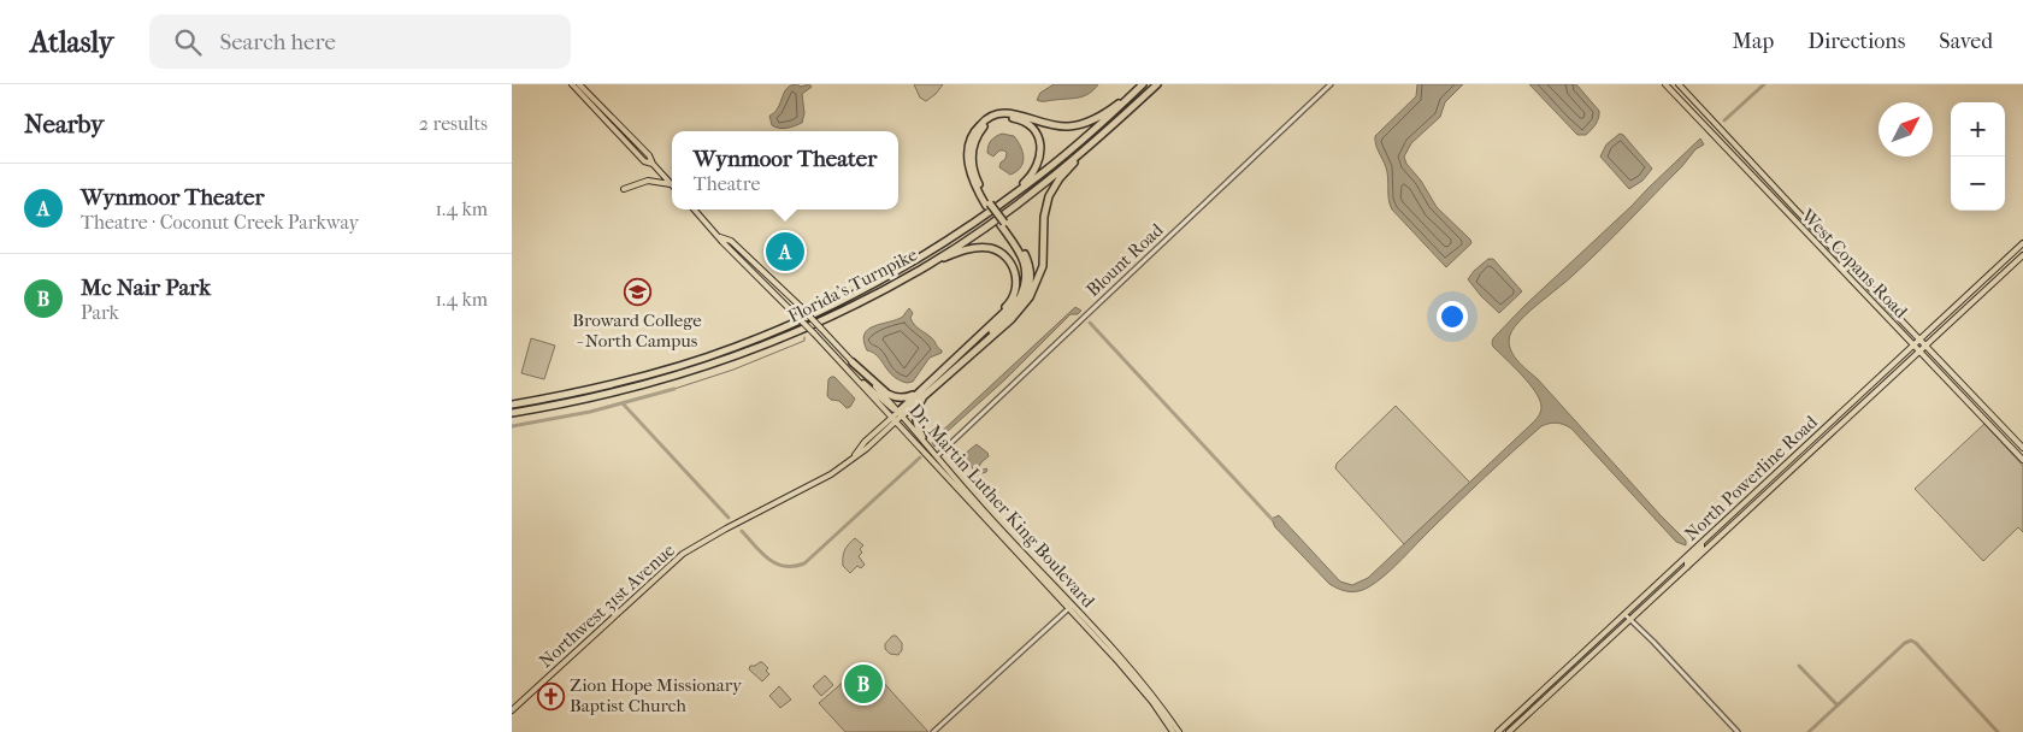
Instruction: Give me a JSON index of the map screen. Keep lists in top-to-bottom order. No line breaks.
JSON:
{"streets":{"highway":["Florida's Turnpike"],"main road":["West Copans Road","North Powerline Road","Dr. Martin Luther King Boulevard","Northwest 31st Avenue"],"street":["Blount Road"]},"crossings":[["Blount Road","Dr. Martin Luther King Boulevard"],["West Copans Road","North Powerline Road"],["Dr. Martin Luther King Boulevard","Northwest 31st Avenue"]],"places":{"school or university":["Broward College - North Campus"],"church":["Zion Hope Missionary Baptist Church"]},"north":"top right","page":{"header":"Atlasly","search":"Search here","nav":["Map","Directions","Saved"],"heading":["Nearby","2 results"],"map_buttons":["+","−"],"popup":["Wynmoor Theater","Theatre"],"list":[{"mark":"A","name":"Wynmoor Theater","note":"Theatre · Coconut Creek Parkway","value":"1.4 km"},{"mark":"B","name":"Mc Nair Park","note":"Park","value":"1.4 km"}],"pins":["A","B"]}}
